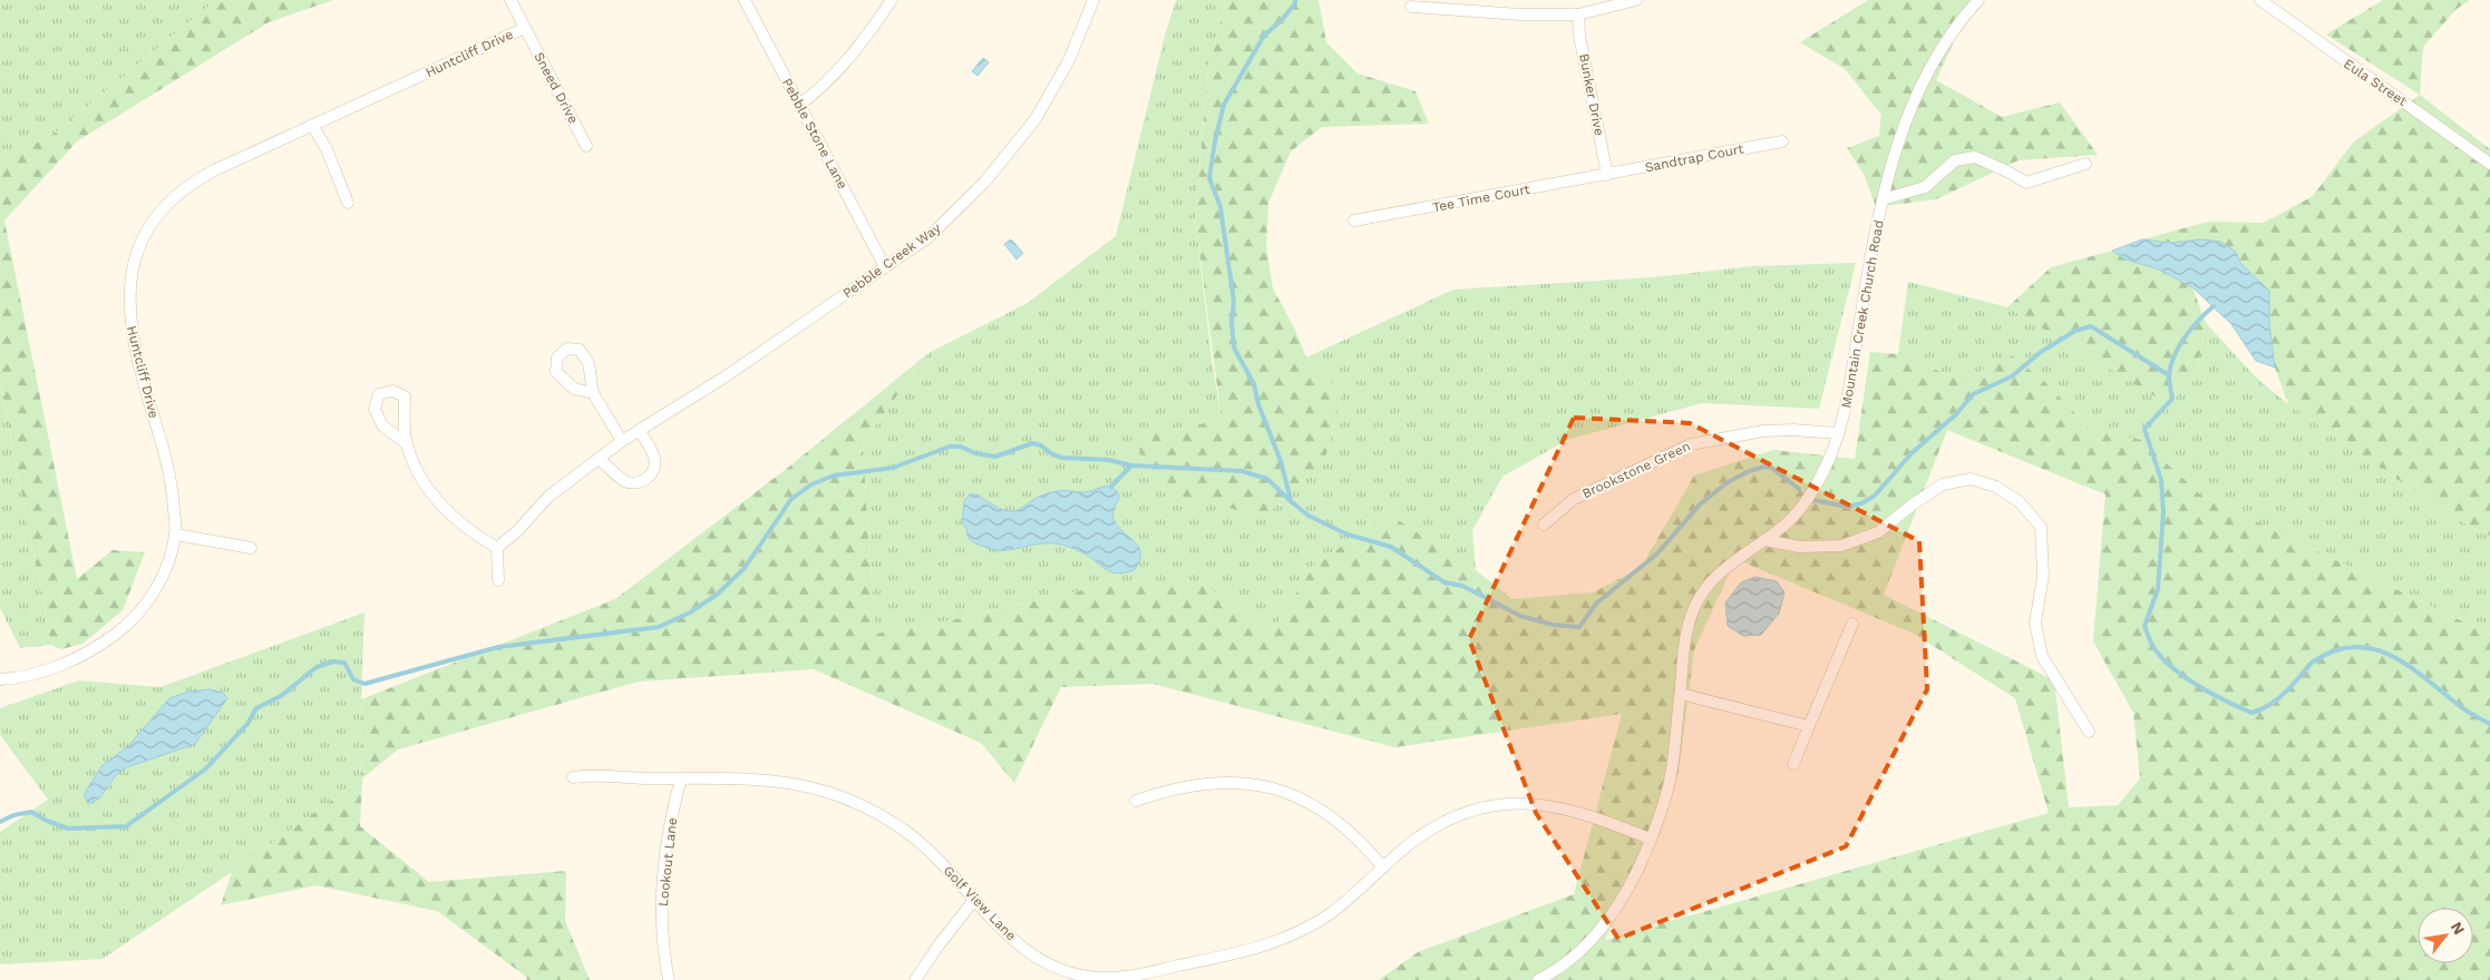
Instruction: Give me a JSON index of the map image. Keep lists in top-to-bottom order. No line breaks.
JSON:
{"streets":{"street":["Huntcliff Drive","Eula Street","Sneed Drive","Bunker Drive","Pebble Stone Lane","Sandtrap Court","Tee Time Court","Pebble Creek Way","Mountain Creek Church Road","Brookstone Green","Lookout Lane","Golf View Lane"]},"crossings":[["Huntcliff Drive","Sneed Drive"],["Bunker Drive","Sandtrap Court"],["Bunker Drive","Tee Time Court"],["Pebble Stone Lane","Pebble Creek Way"],["Sandtrap Court","Tee Time Court"],["Mountain Creek Church Road","Brookstone Green"],["Mountain Creek Church Road","Golf View Lane"],["Lookout Lane","Golf View Lane"]],"north":"top right"}
